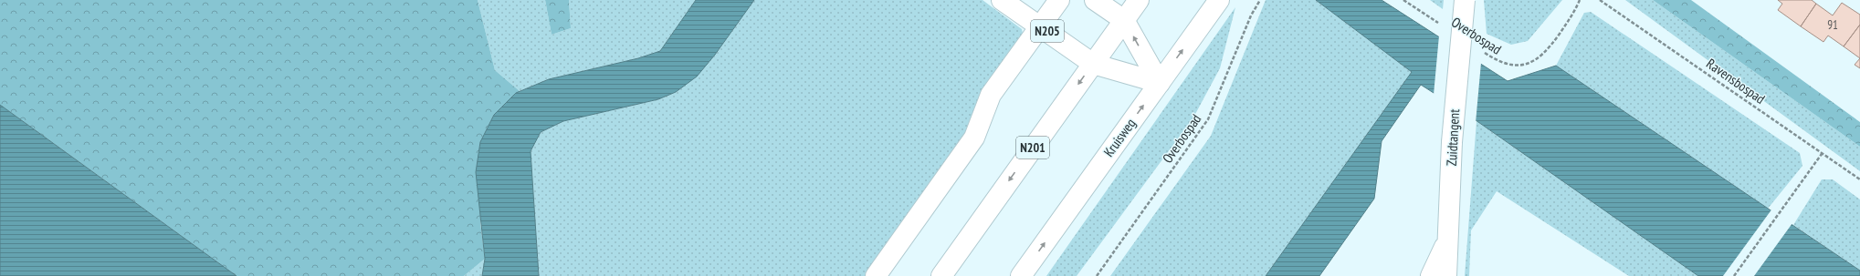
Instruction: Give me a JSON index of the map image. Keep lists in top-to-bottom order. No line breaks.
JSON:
{"streets":{"main road":["N205","Kruisweg","Zuidtangent","N201"],"path":["Overbospad","Ravensbospad"]},"crossings":[["N205","Kruisweg"],["N205","N201"]],"house_numbers":["91"]}
